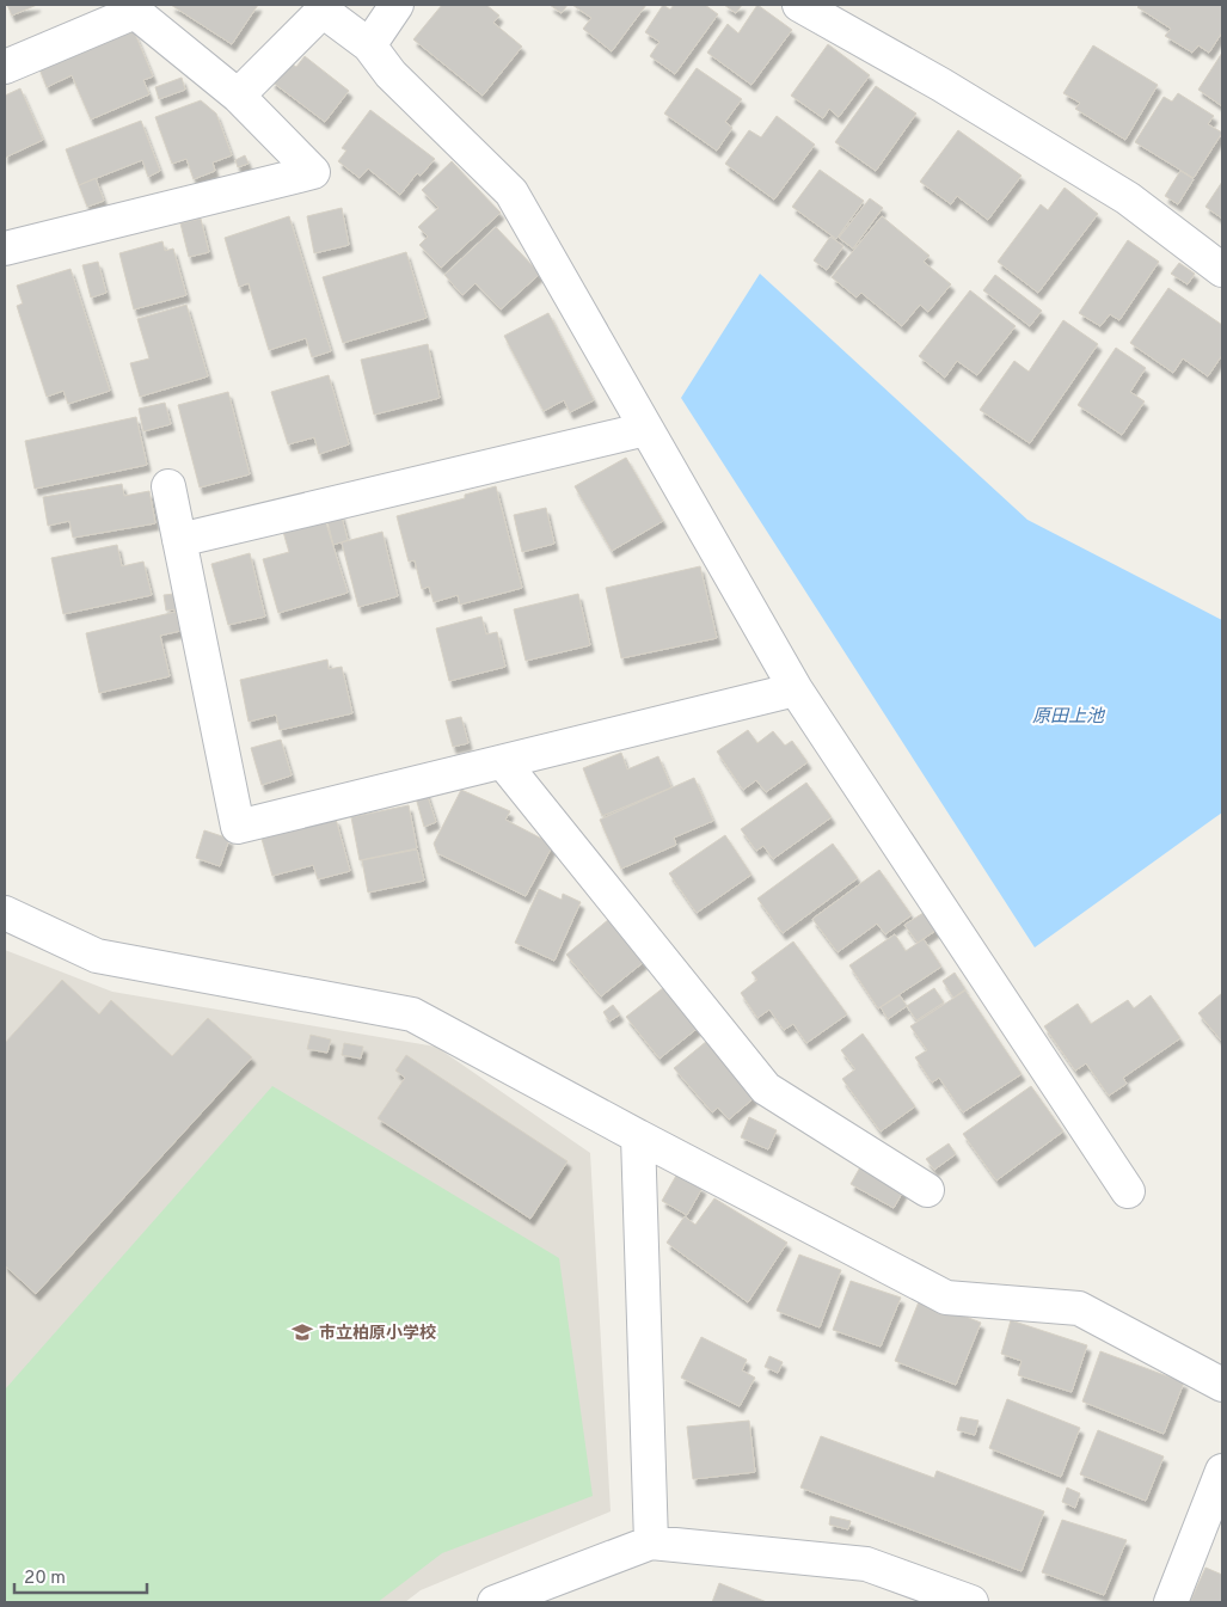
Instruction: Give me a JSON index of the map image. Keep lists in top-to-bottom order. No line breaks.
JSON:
{"water":["原田上池"],"places":{"school or university":["市立柏原小学校"]},"scale_bar":"20 m"}
